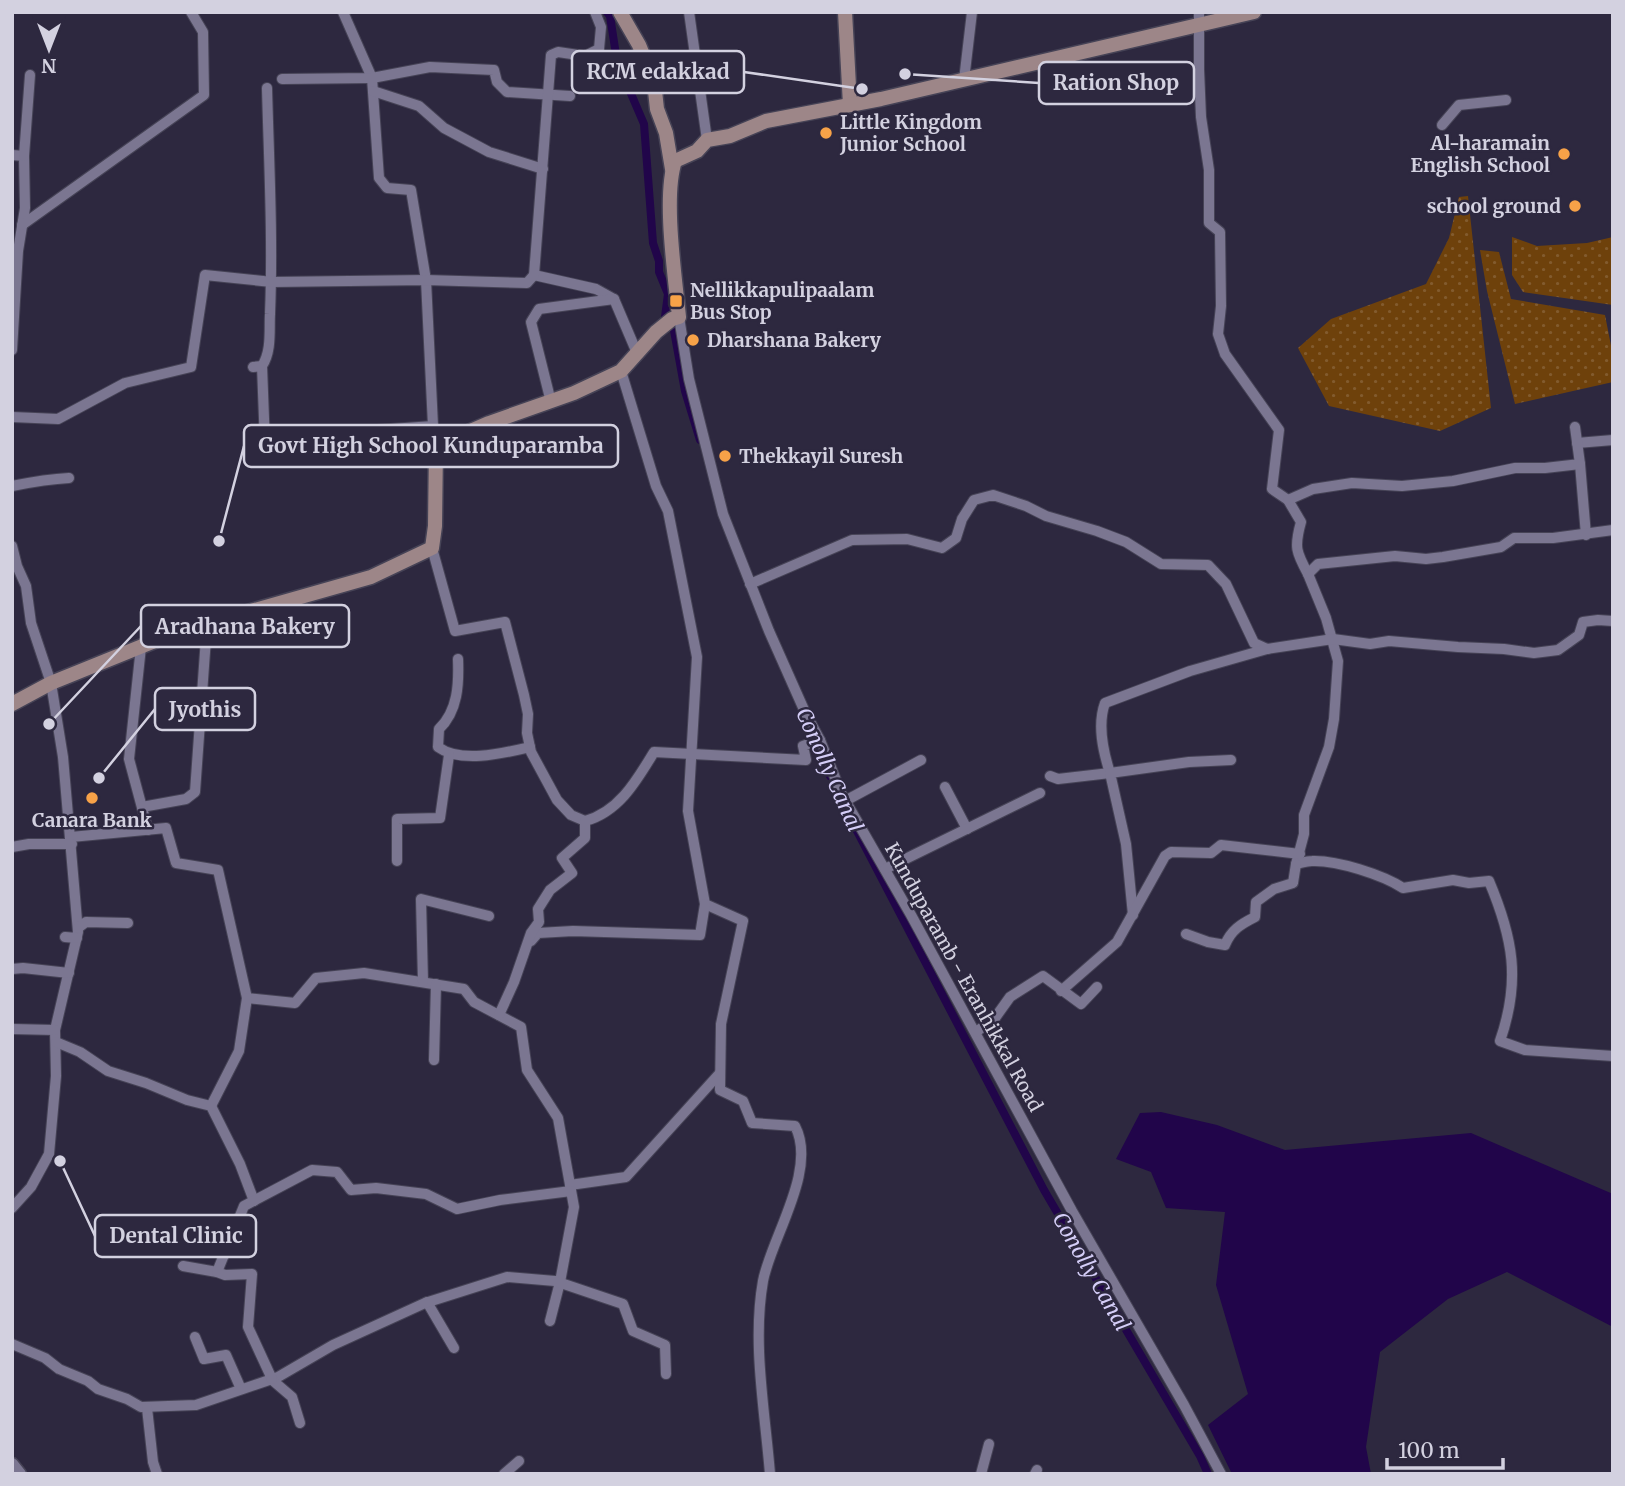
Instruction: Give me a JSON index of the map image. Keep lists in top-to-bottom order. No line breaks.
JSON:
{"streets":{"street":["Kunduparamb - Eranhikkal Road"]},"water":["Conolly Canal"],"places":{"other":["Ration Shop","RCM edakkad","Little Kingdom Junior School","Al-haramain English School","school ground","Dharshana Bakery","Thekkayil Suresh","Govt High School Kunduparamba","Aradhana Bakery","Jyothis","Canara Bank","Dental Clinic"],"transit":["Nellikkapulipaalam Bus Stop"]},"scale_bar":"100 m","north":"bottom"}
